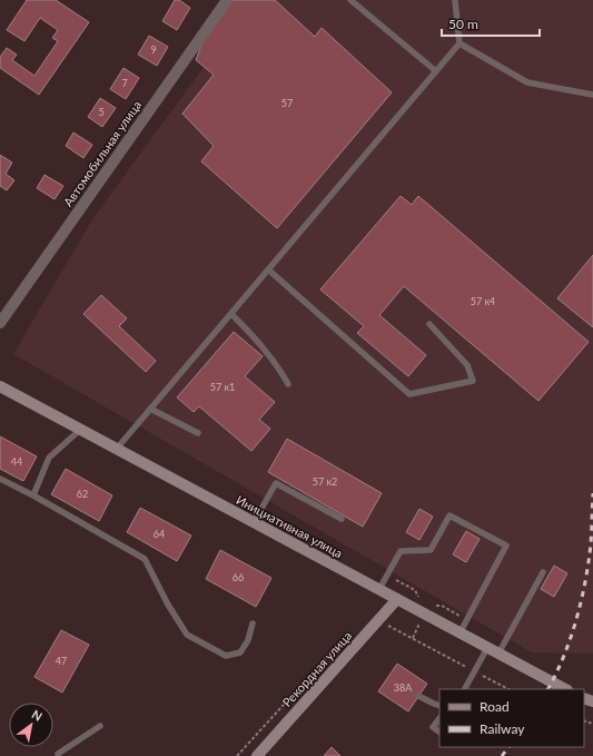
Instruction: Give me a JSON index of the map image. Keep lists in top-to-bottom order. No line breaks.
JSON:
{"streets":{"main road":["Инициативная улица","Рекордная улица"],"street":["Автомобильная улица"]},"crossings":[["Инициативная улица","Рекордная улица"]],"house_numbers":["9","7","57","5","57 к4","57 к1","44","57 к2","62","64","66","47","38А"],"legend":["Road","Railway"],"scale_bar":"50 m","north":"top right"}
